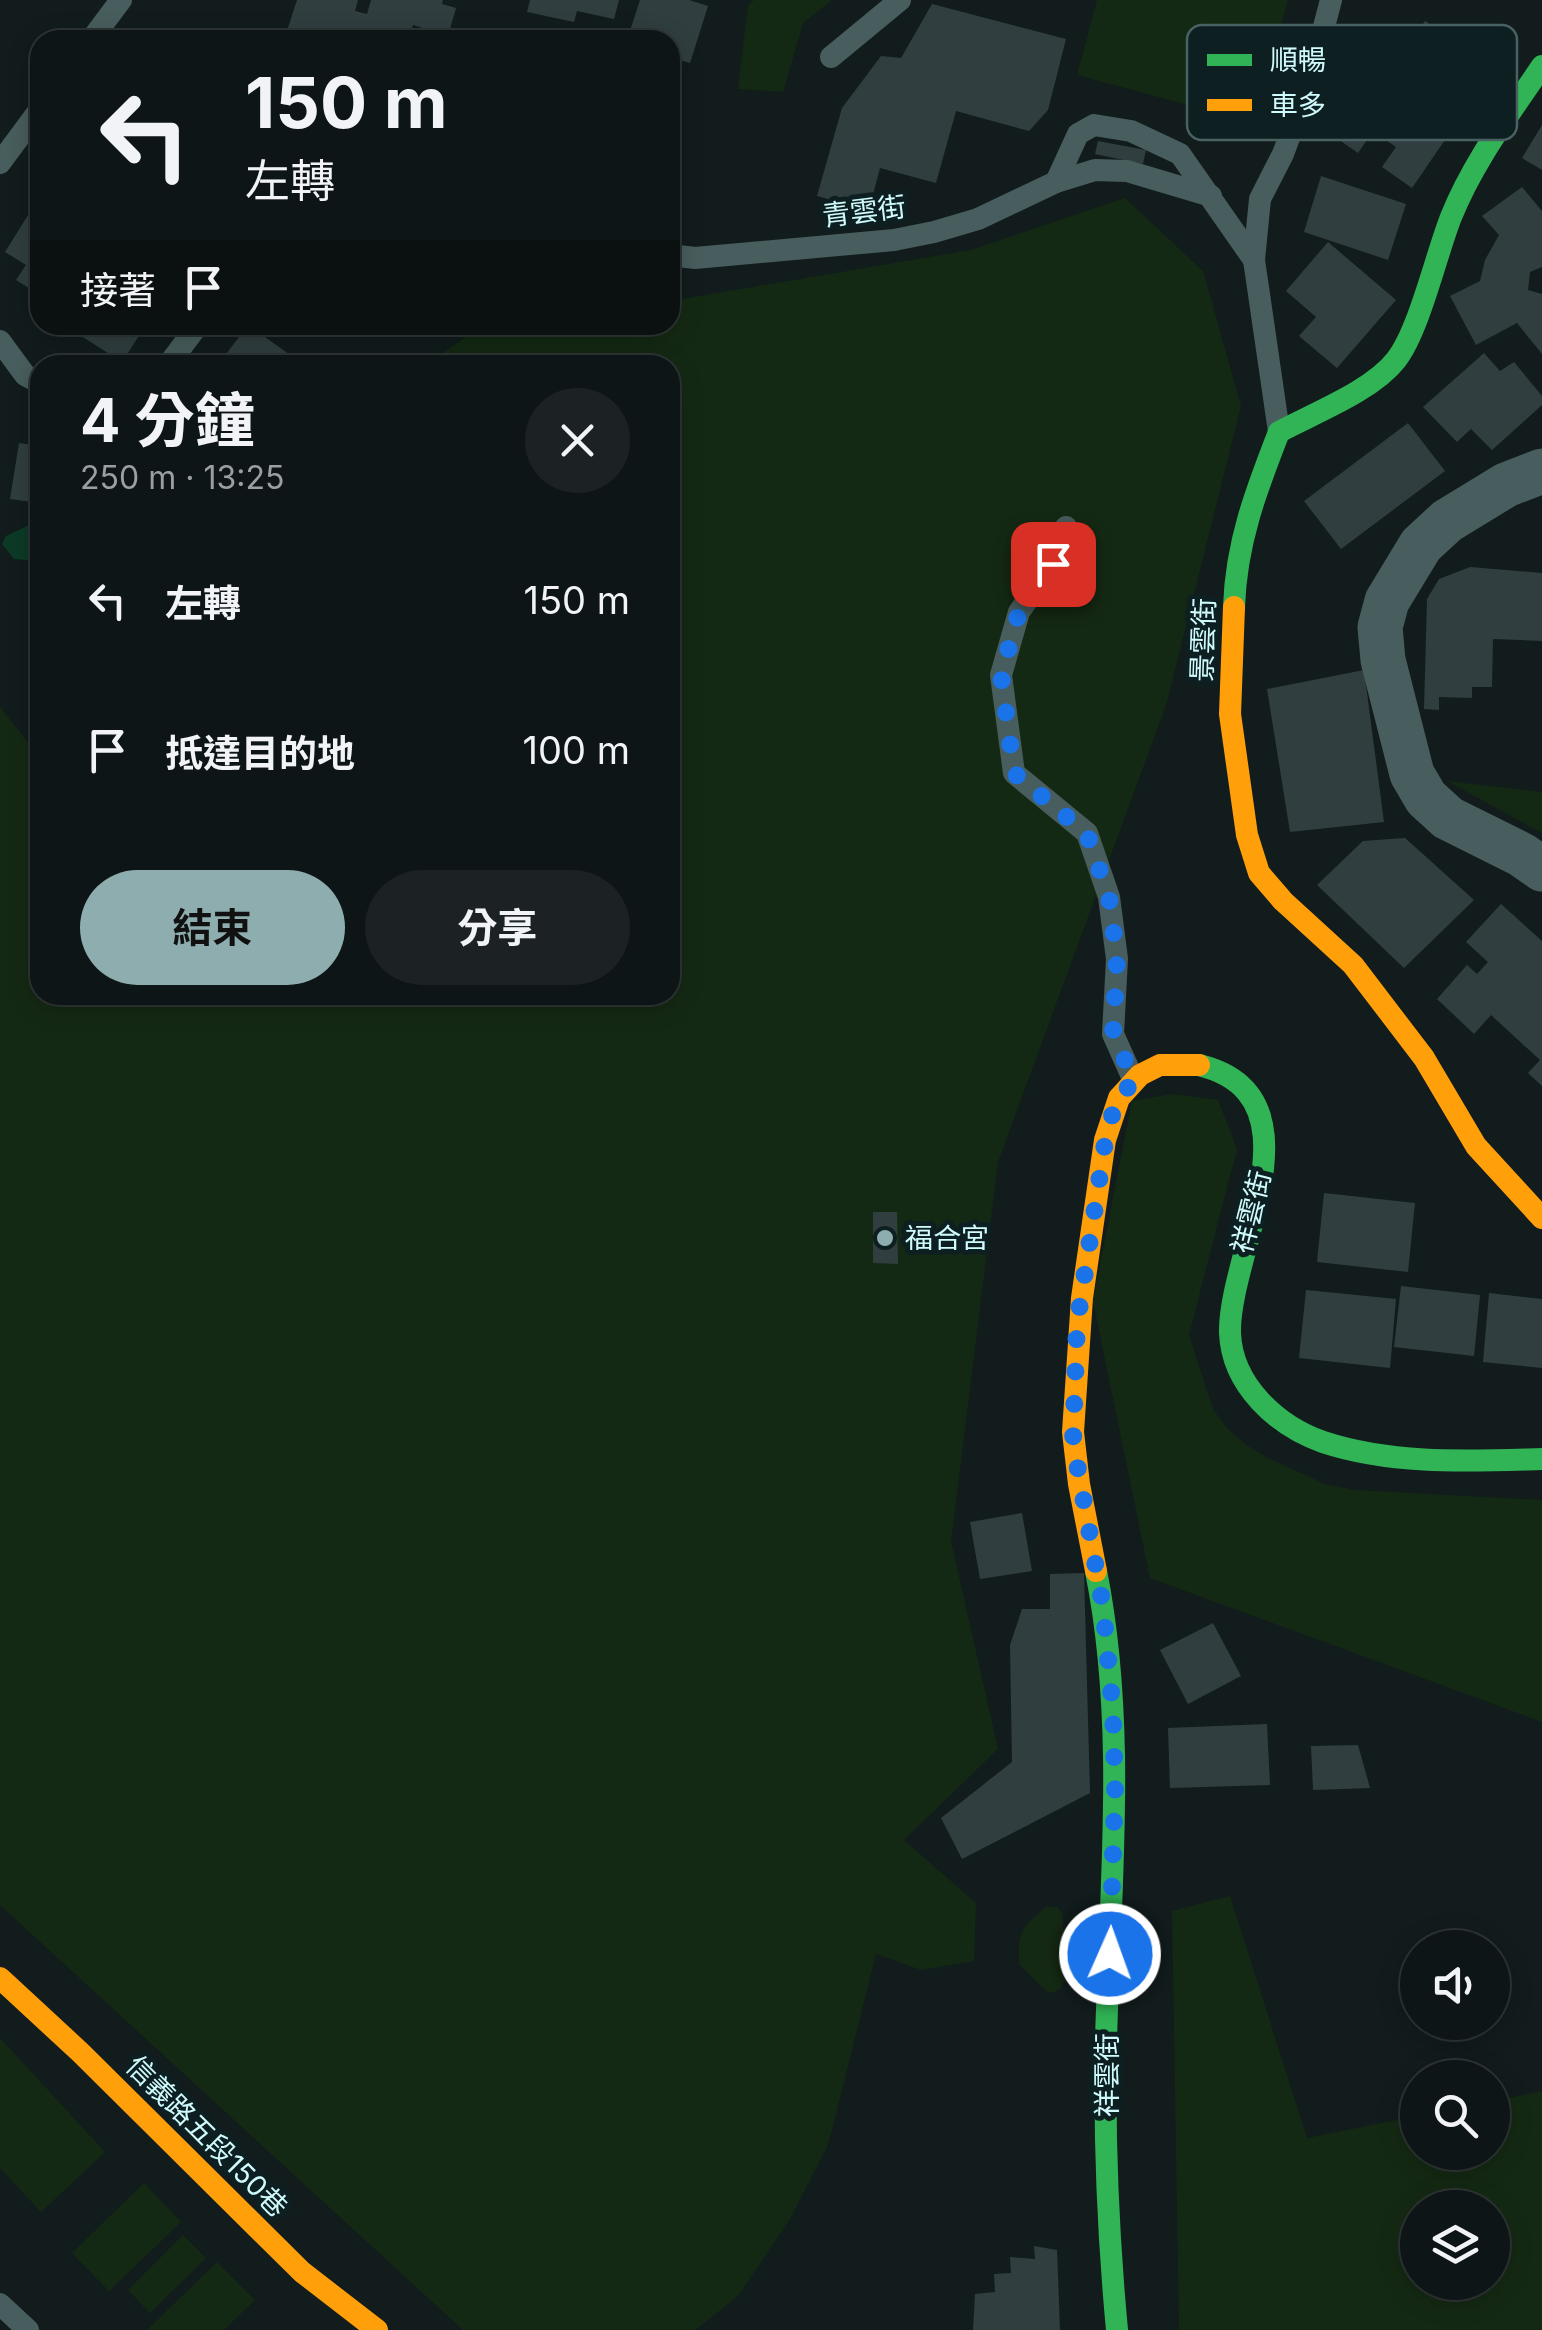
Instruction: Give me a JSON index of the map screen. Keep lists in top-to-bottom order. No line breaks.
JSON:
{"streets":{"street":["景雲街","祥雲街","信義路五段150巷"],"lane":["青雲街"]},"places":["福合宮"],"legend":["順暢","車多"],"page":{"turn":["150 m","左轉"],"then":"接著","heading":["4 分鐘","250 m · 13:25"],"list":[{"name":"左轉","value":"150 m"},{"name":"抵達目的地","value":"100 m"}],"buttons":["結束","分享"]}}
